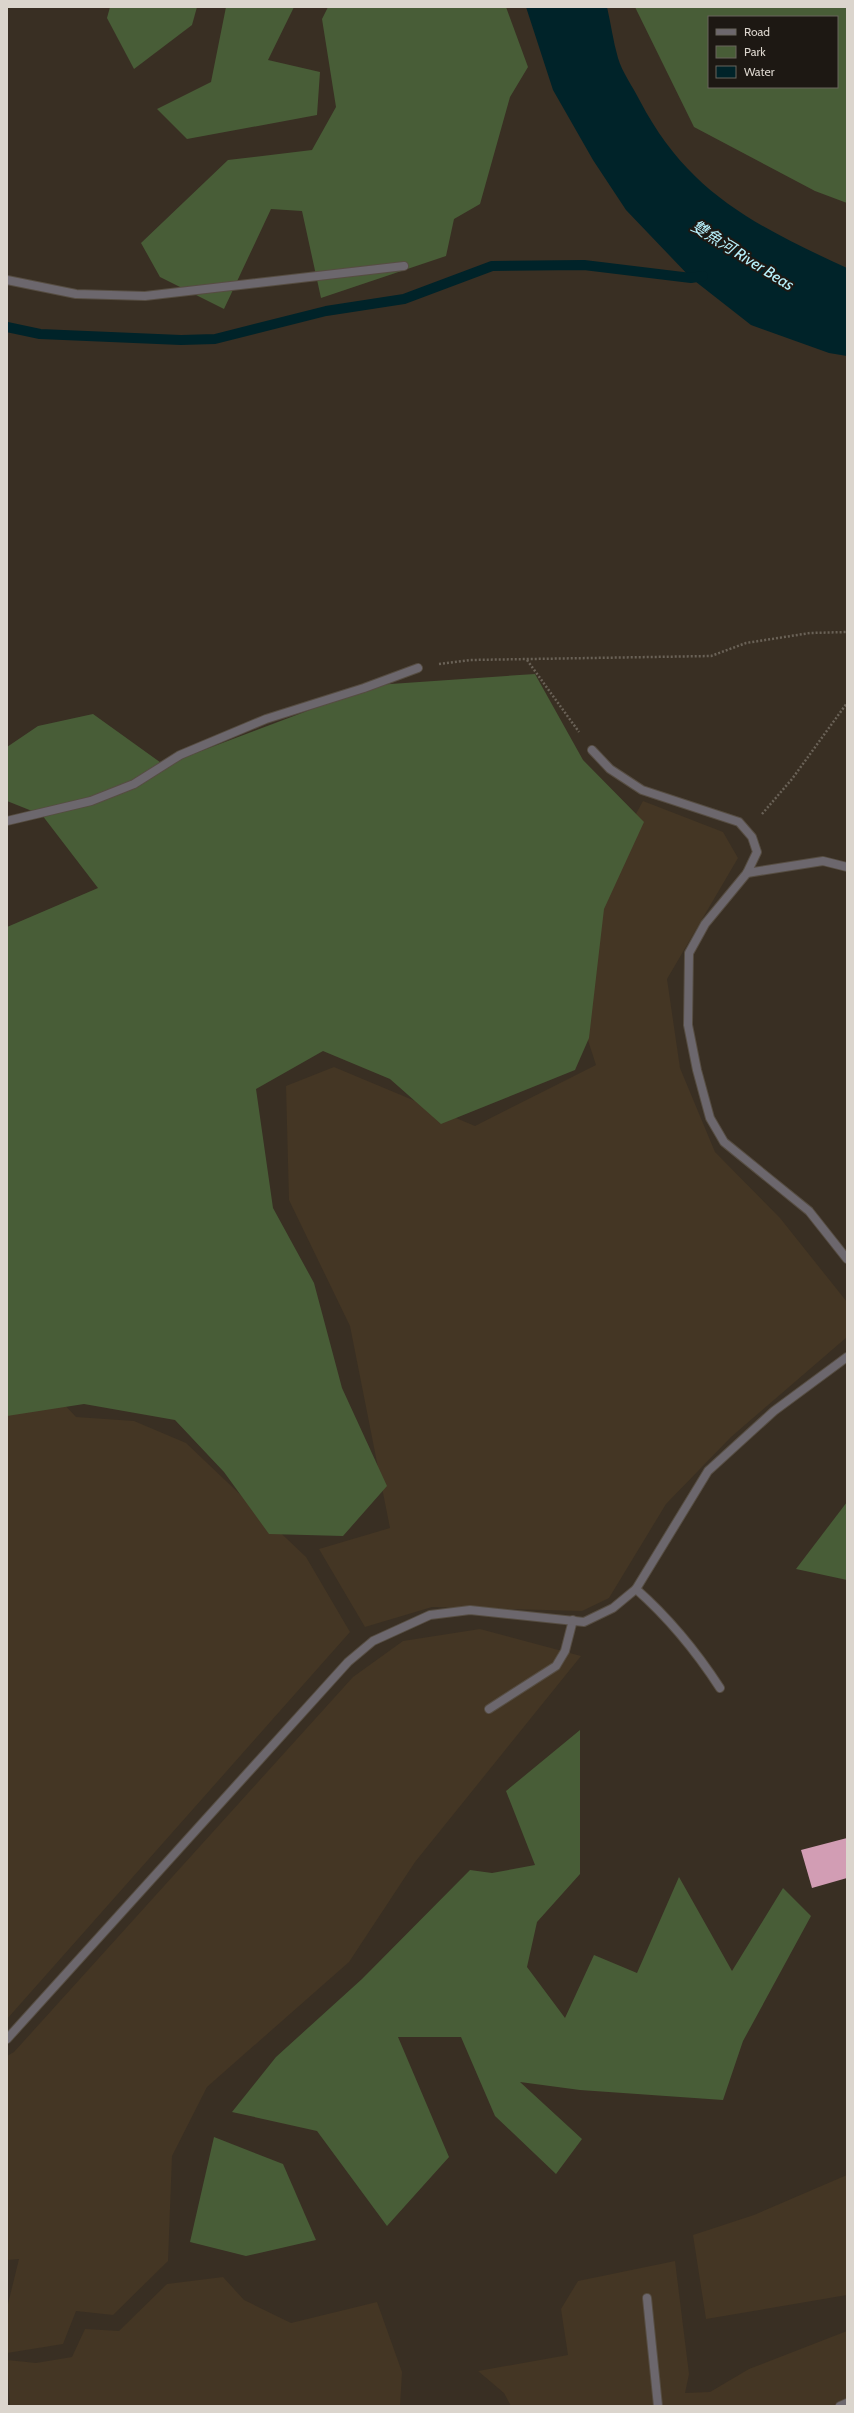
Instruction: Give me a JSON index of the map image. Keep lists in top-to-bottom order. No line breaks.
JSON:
{"water":["雙魚河 River Beas"],"legend":["Road","Park","Water"]}
